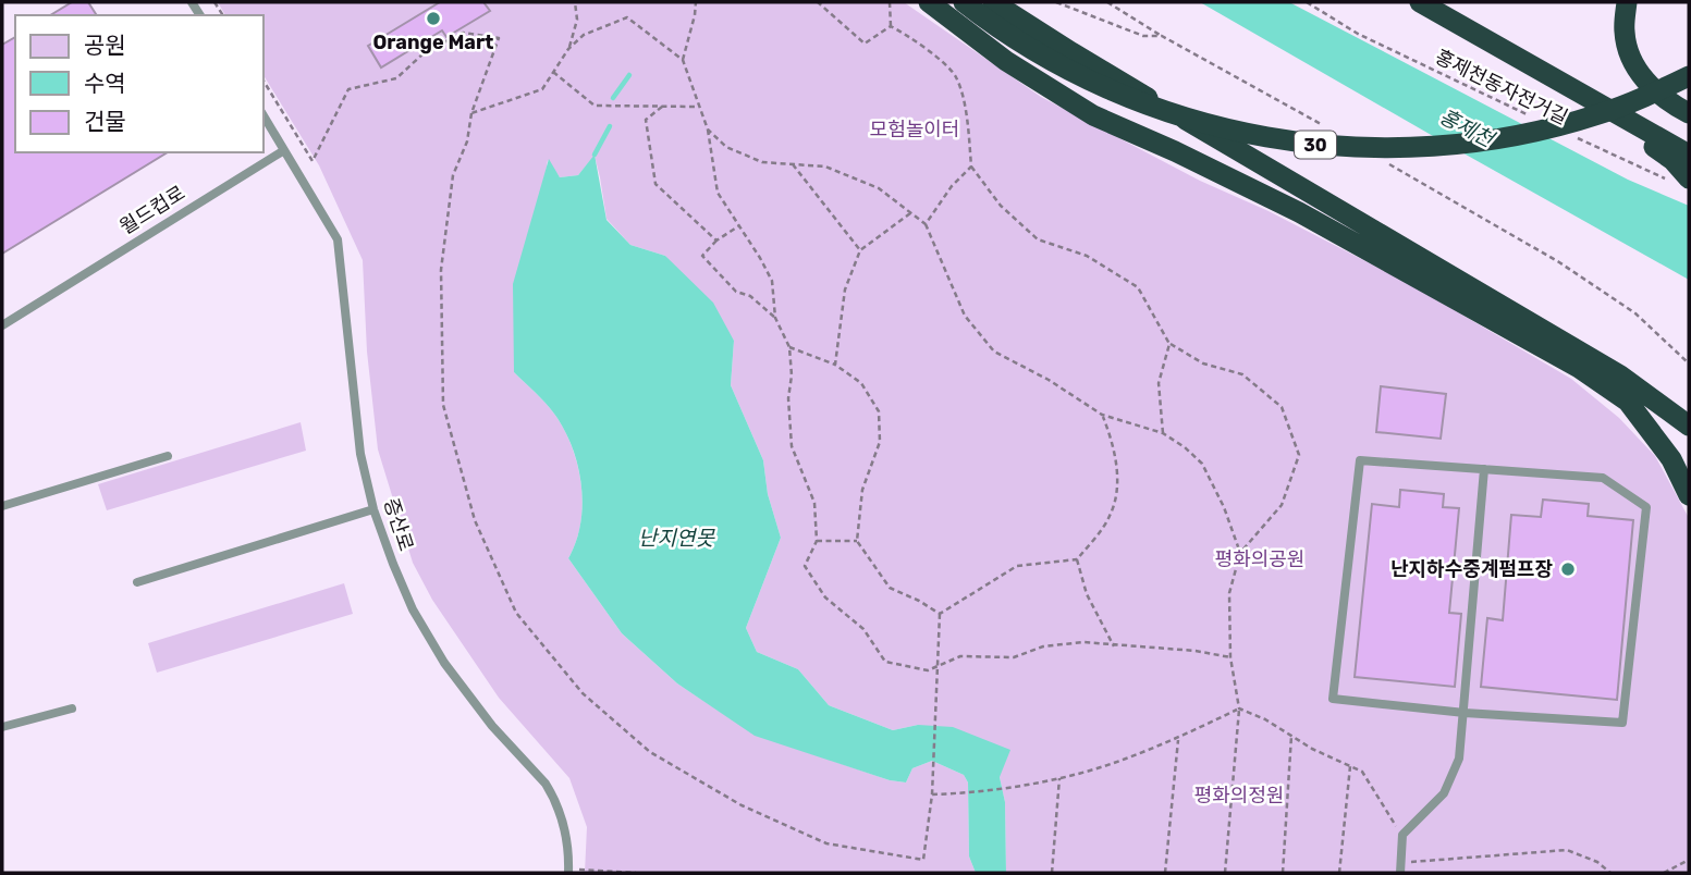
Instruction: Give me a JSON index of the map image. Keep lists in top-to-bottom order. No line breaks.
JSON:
{"streets":{"highway":["30"],"lane":["월드컵로","증산로"],"path":["홍제천동자전거길"]},"crossings":[["월드컵로","증산로"]],"water":["홍제천","난지연못"],"parks":["모험놀이터","평화의공원","평화의정원"],"places":["Orange Mart","난지하수중계펌프장"],"legend":["공원","수역","건물"]}
